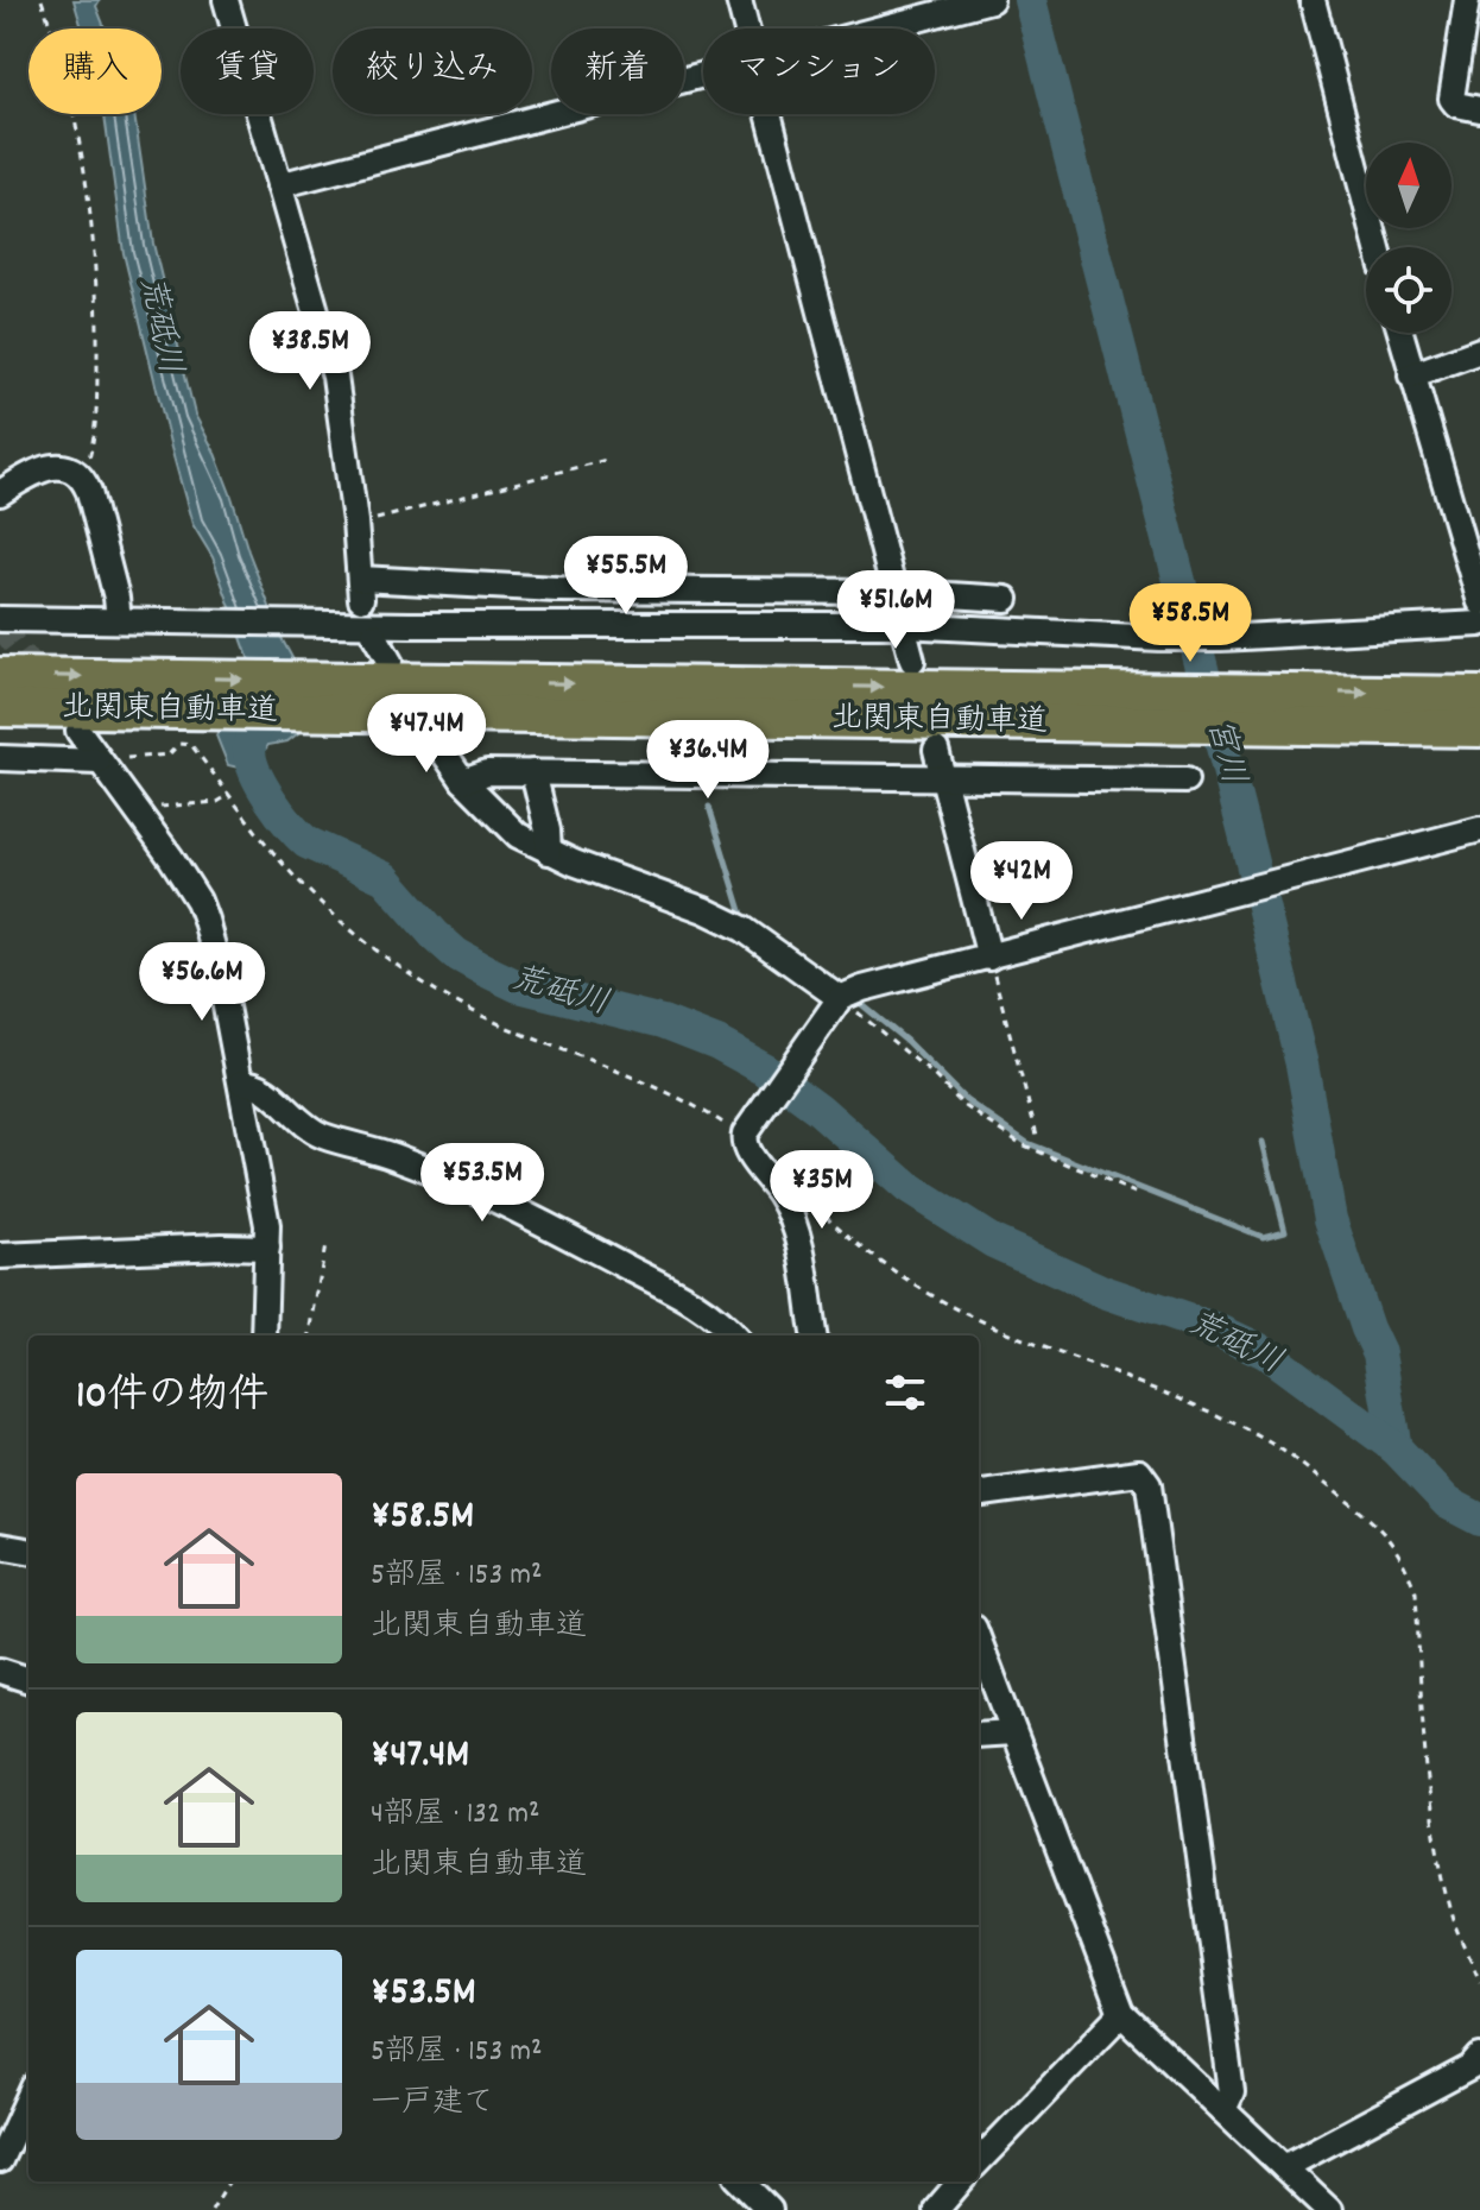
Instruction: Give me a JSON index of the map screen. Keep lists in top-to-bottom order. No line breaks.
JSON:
{"streets":{"highway":["北関東自動車道"]},"water":["荒砥川","宮川"],"north":"top","page":{"chip":["購入","賃貸","絞り込み","新着","マンション"],"price":["¥38.5M","¥55.5M","¥51.6M","¥58.5M","¥47.4M","¥36.4M","¥42M","¥56.6M","¥53.5M","¥35M"],"heading":"10件の物件","list":[{"name":"¥58.5M","note":"5部屋 · 153 m² · 北関東自動車道"},{"name":"¥47.4M","note":"4部屋 · 132 m² · 北関東自動車道"},{"name":"¥53.5M","note":"5部屋 · 153 m² · 一戸建て"}]}}
